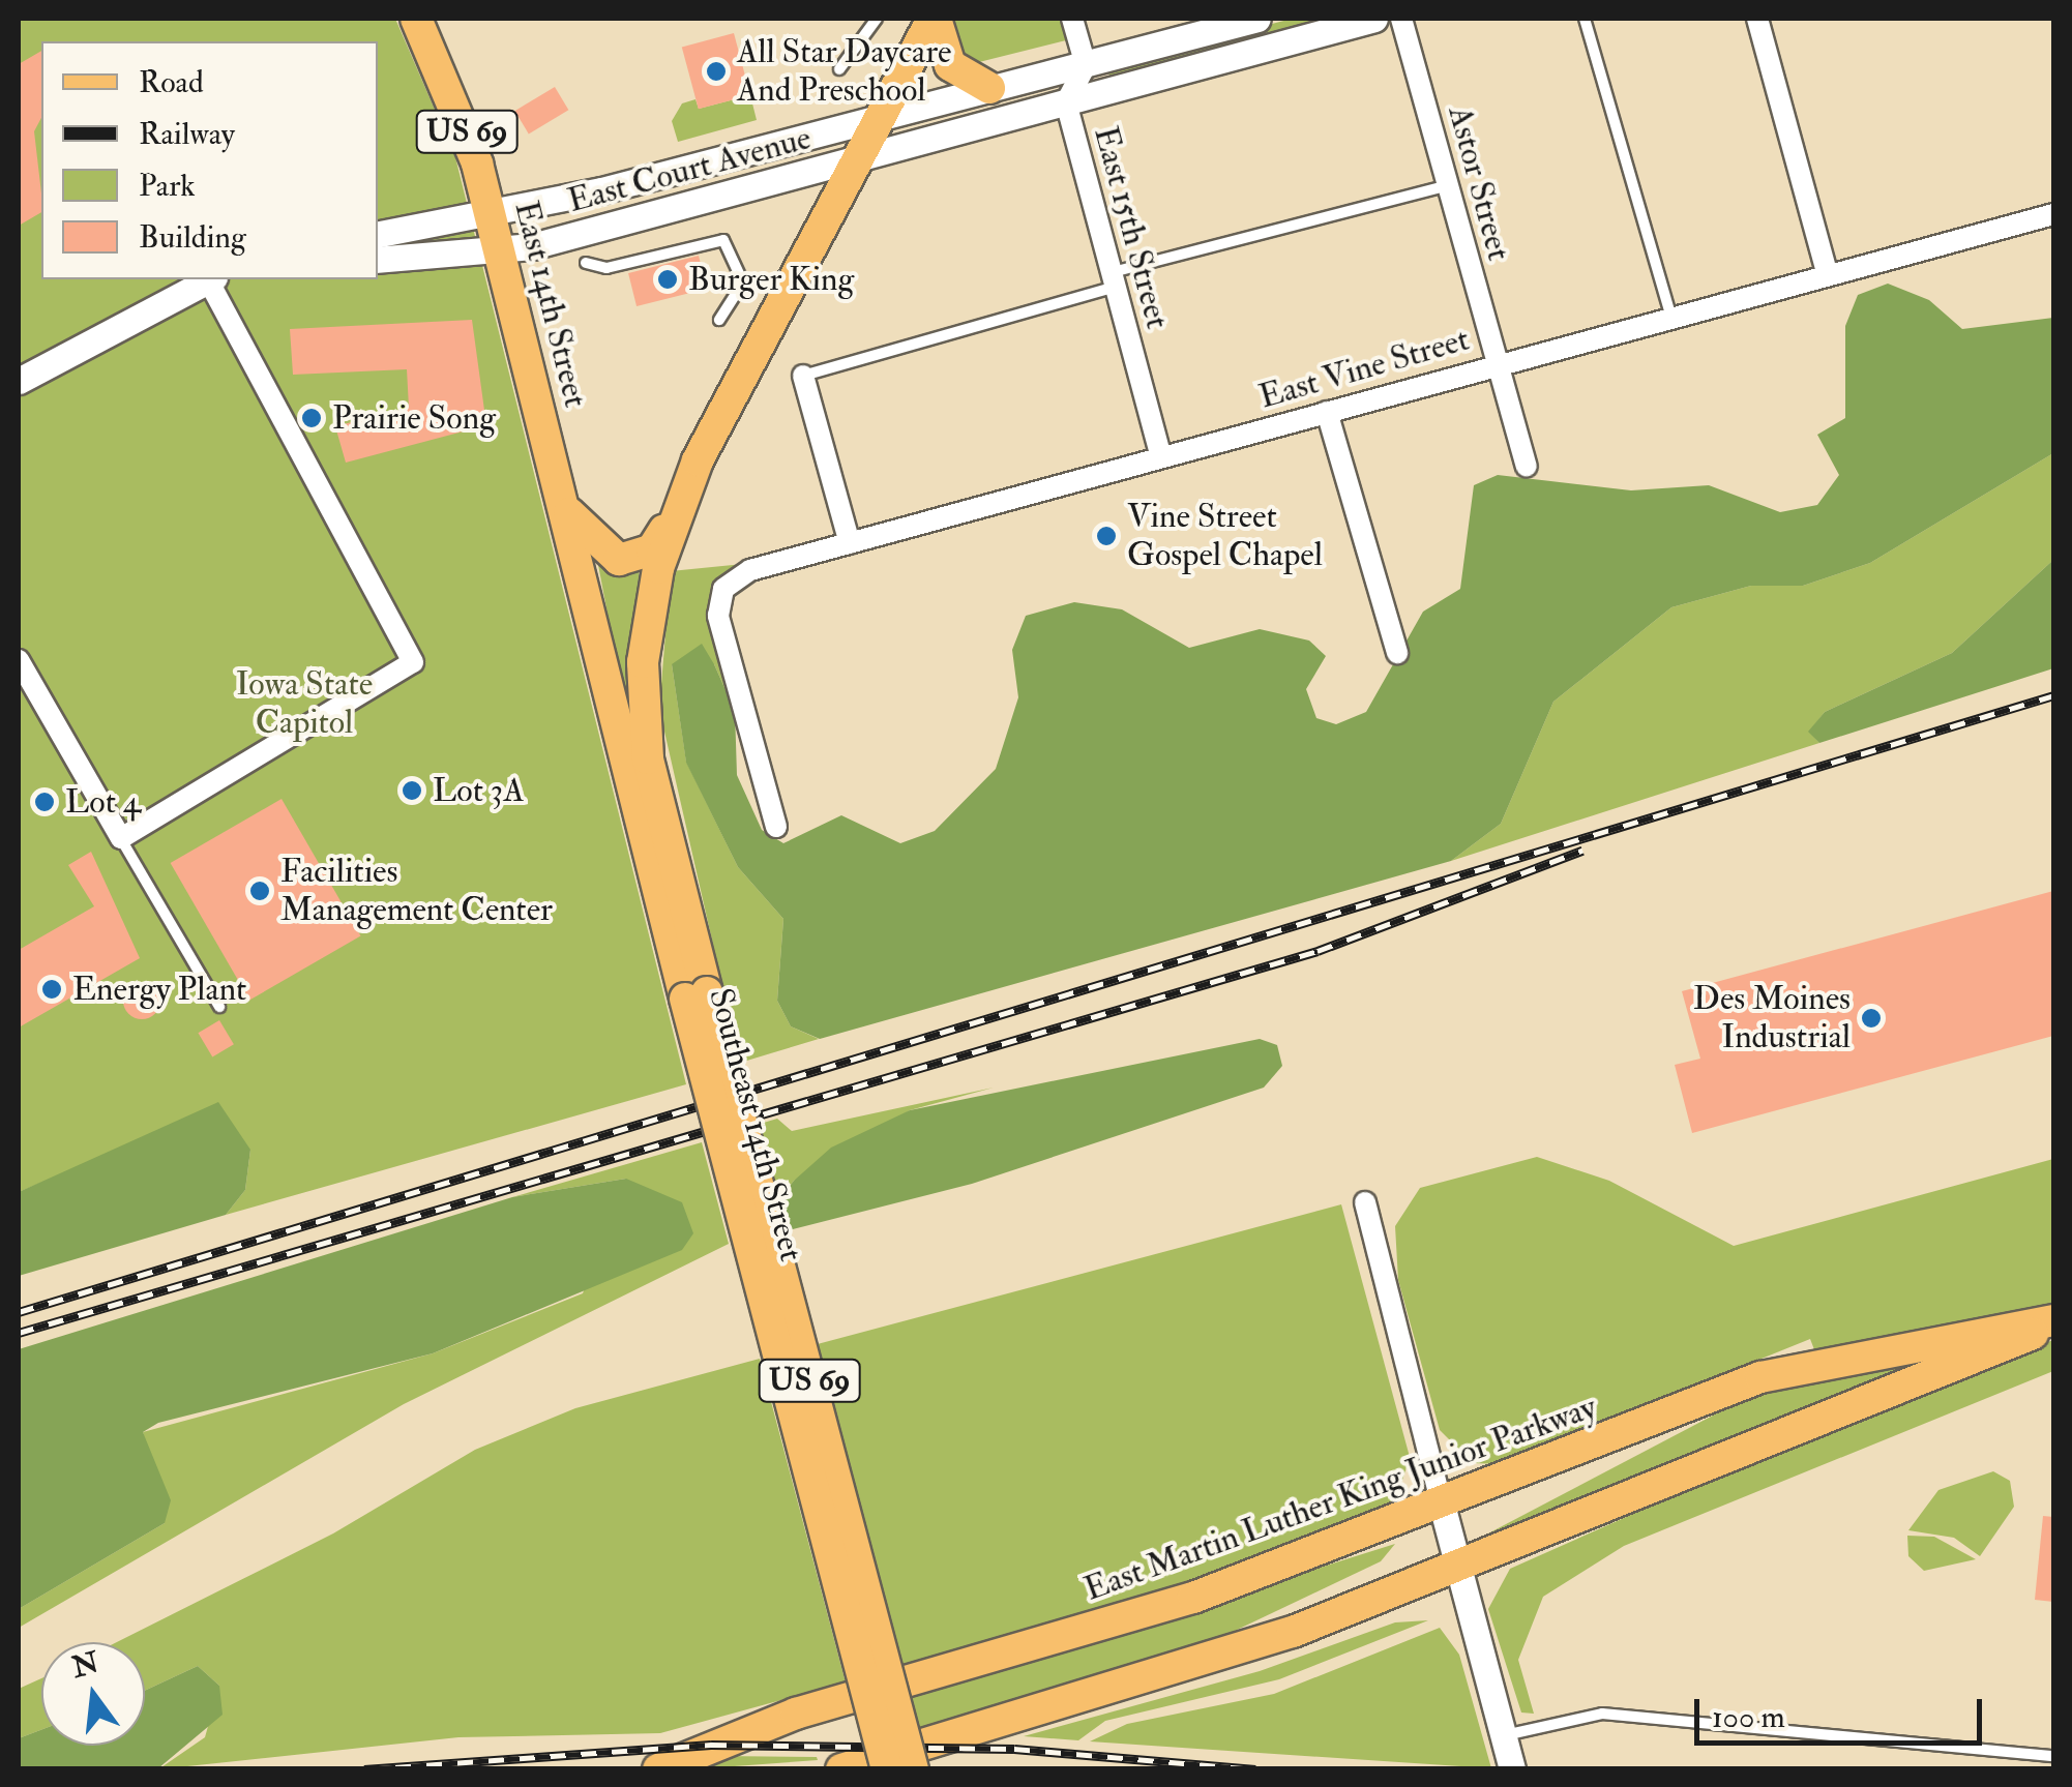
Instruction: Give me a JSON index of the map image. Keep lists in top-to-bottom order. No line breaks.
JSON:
{"streets":{"main road":["US 69","East 14th Street","Southeast 14th Street","East Martin Luther King Junior Parkway"],"street":["East Court Avenue","Astor Street","East 15th Street","East Vine Street"]},"crossings":[["US 69","East Court Avenue"],["US 69","Southeast 14th Street"],["East Court Avenue","East 15th Street"],["East Court Avenue","East 14th Street"],["Astor Street","East Vine Street"],["East 15th Street","East Vine Street"],["East 14th Street","Southeast 14th Street"]],"parks":["Iowa State Capitol"],"places":["All Star Daycare And Preschool","Burger King","Prairie Song","Vine Street Gospel Chapel","Lot 3A","Lot 4","Facilities Management Center","Energy Plant","Des Moines Industrial"],"legend":["Road","Railway","Park","Building"],"scale_bar":"100 m","north":"top"}
